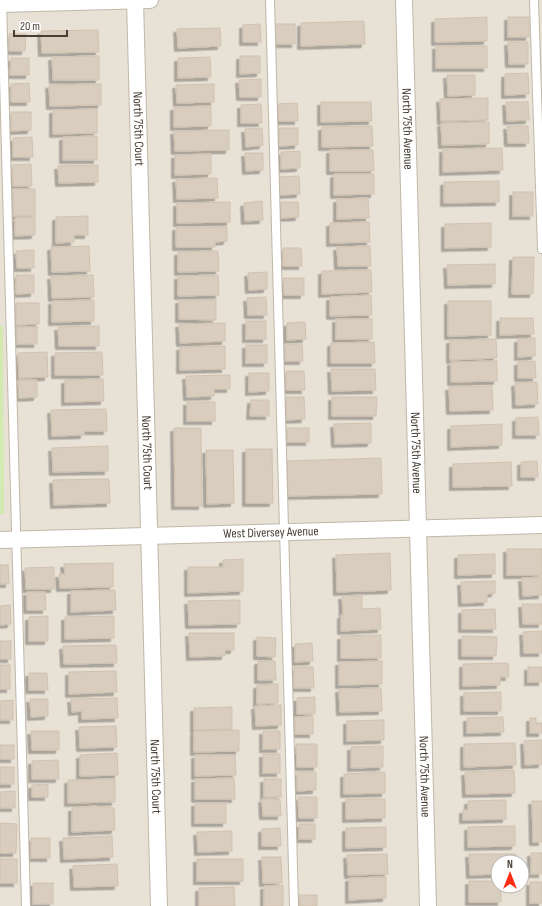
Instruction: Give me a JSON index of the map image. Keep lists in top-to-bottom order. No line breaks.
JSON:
{"streets":{"street":["North 75th Court","North 75th Avenue","West Diversey Avenue"]},"crossings":[["North 75th Court","West Diversey Avenue"],["North 75th Avenue","West Diversey Avenue"]],"scale_bar":"20 m","north":"top"}
